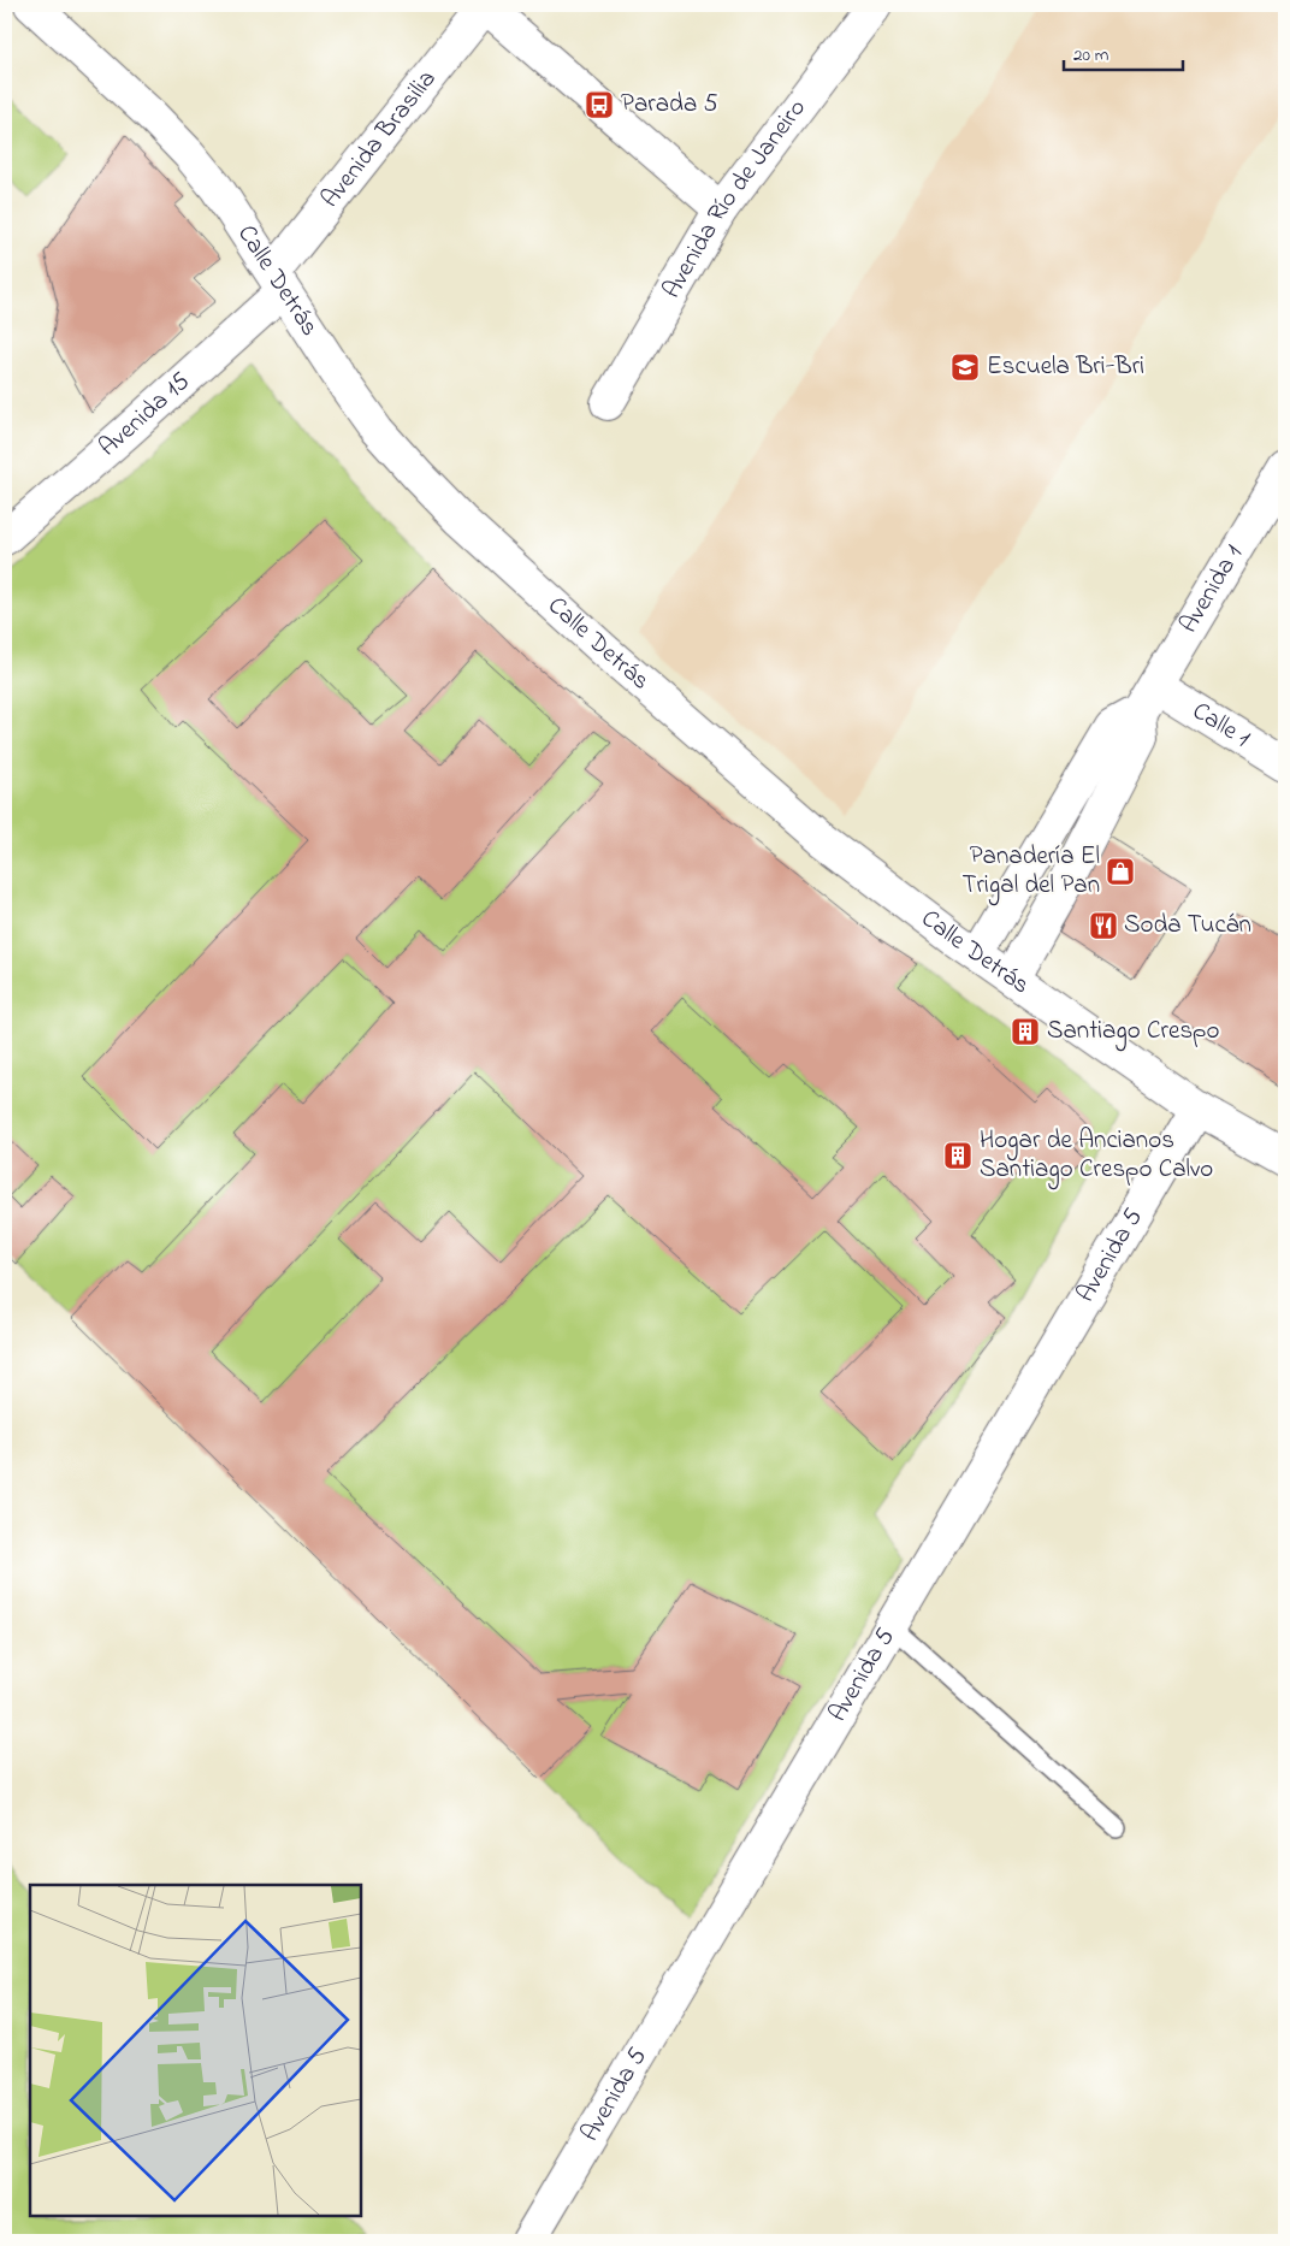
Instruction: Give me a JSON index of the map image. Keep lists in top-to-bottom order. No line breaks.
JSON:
{"streets":{"street":["Avenida Brasilia","Avenida Río de Janeiro","Calle Detrás","Avenida 15","Avenida 1","Calle 1","Avenida 5"]},"crossings":[["Avenida Brasilia","Calle Detrás"],["Avenida Brasilia","Avenida 15"],["Calle Detrás","Avenida 15"],["Calle Detrás","Avenida 5"],["Avenida 1","Calle 1"]],"places":{"bus stop":["Parada 5"],"school or university":["Escuela Bri-Bri"],"shop":["Panadería El Trigal del Pan"],"restaurant":["Soda Tucán"],"building":["Santiago Crespo","Hogar de Ancianos Santiago Crespo Calvo"]},"scale_bar":"20 m"}
